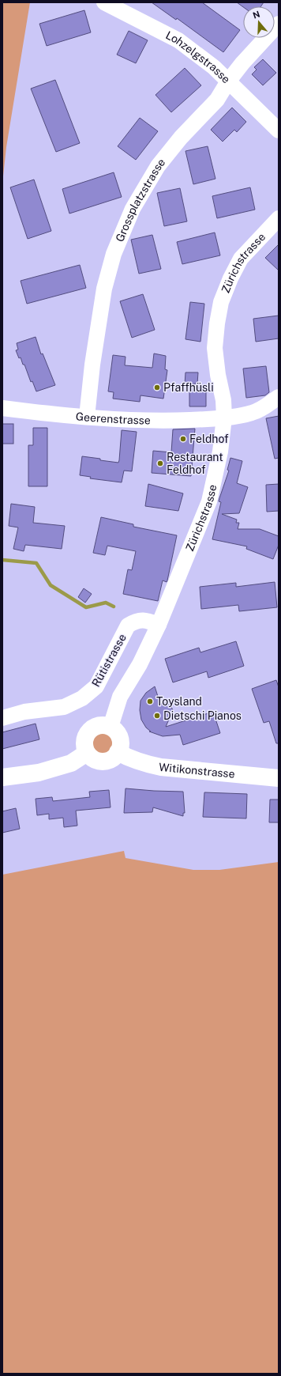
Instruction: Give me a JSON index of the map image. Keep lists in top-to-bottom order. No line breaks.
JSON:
{"streets":{"main road":["Witikonstrasse"],"street":["Lohzelgstrasse","Grossplatzstrasse","Zürichstrasse","Geerenstrasse","Rütistrasse"]},"crossings":[["Lohzelgstrasse","Grossplatzstrasse"],["Grossplatzstrasse","Geerenstrasse"],["Zürichstrasse","Geerenstrasse"],["Zürichstrasse","Rütistrasse"],["Zürichstrasse","Witikonstrasse"]],"places":["Pfaffhüsli","Feldhof","Restaurant Feldhof","Toysland","Dietschi Pianos"],"north":"top"}
